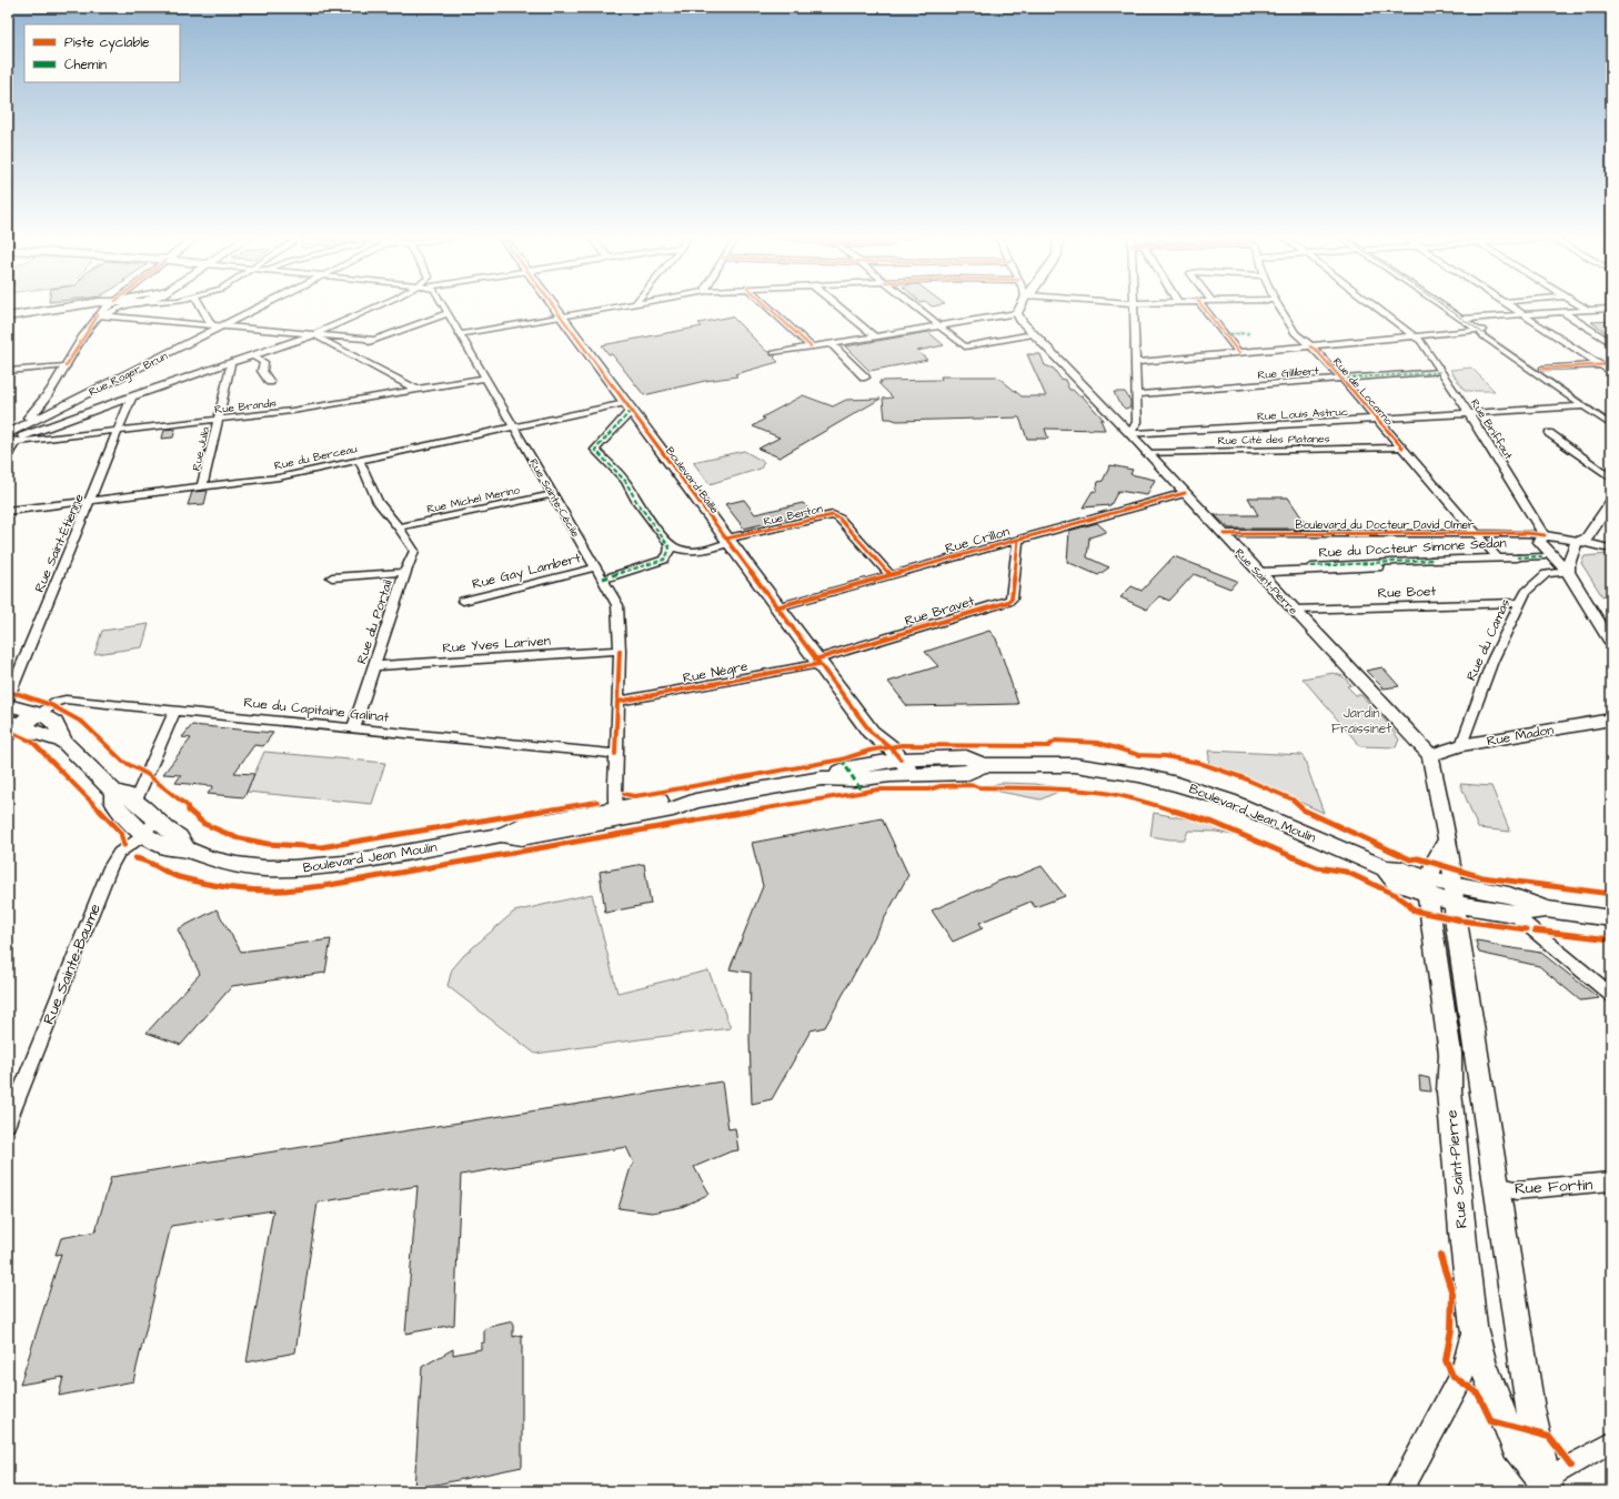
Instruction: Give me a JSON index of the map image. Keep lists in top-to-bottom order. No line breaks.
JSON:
{"streets":{"main road":["Boulevard Baille","Rue Saint-Pierre","Boulevard Jean Moulin"],"street":["Rue Gillibert","Rue Roger Brun","Rue de Locarno","Rue Brandis","Rue Louis Astruc","Rue Briffaut","Rue Cité des Platanes","Rue Julia","Rue du Berceau","Rue Sainte-Cécile","Rue Michel Merino","Rue Berton","Boulevard du Docteur David Olmer","Rue Crillon","Rue Saint-Étienne","Rue du Docteur Simone Sedan","Rue Gay Lambert","Rue Boet","Rue Bravet","Rue du Portail","Rue du Camas","Rue Yves Lariven","Rue Nègre","Rue du Capitaine Galinat","Rue Madon","Rue Sainte-Baume","Rue Fortin"]},"crossings":[["Rue Gillibert","Rue de Locarno"],["Rue Gillibert","Rue Briffaut"],["Rue Roger Brun","Rue Brandis"],["Rue de Locarno","Rue Louis Astruc"],["Rue de Locarno","Rue Cité des Platanes"],["Rue de Locarno","Boulevard du Docteur David Olmer"],["Rue de Locarno","Rue du Docteur Simone Sedan"],["Rue Brandis","Rue Julia"],["Rue Brandis","Rue Sainte-Cécile"],["Rue Brandis","Rue Saint-Étienne"],["Rue Louis Astruc","Rue Briffaut"],["Rue Louis Astruc","Rue Saint-Pierre"],["Rue Briffaut","Boulevard du Docteur David Olmer"],["Rue Cité des Platanes","Rue Saint-Pierre"],["Rue Julia","Rue du Berceau"],["Rue du Berceau","Boulevard Baille"],["Rue du Berceau","Rue Sainte-Cécile"],["Rue du Berceau","Rue Saint-Étienne"],["Boulevard Baille","Rue Berton"],["Boulevard Baille","Rue Crillon"],["Boulevard Baille","Rue Bravet"],["Boulevard Baille","Rue Nègre"],["Boulevard Baille","Boulevard Jean Moulin"],["Rue Sainte-Cécile","Rue Michel Merino"],["Rue Sainte-Cécile","Rue Gay Lambert"],["Rue Sainte-Cécile","Rue Yves Lariven"],["Rue Sainte-Cécile","Rue Nègre"],["Rue Sainte-Cécile","Rue du Capitaine Galinat"],["Rue Sainte-Cécile","Boulevard Jean Moulin"],["Rue Michel Merino","Rue du Portail"],["Rue Berton","Rue Crillon"],["Boulevard du Docteur David Olmer","Rue Saint-Pierre"],["Rue Crillon","Rue Saint-Pierre"],["Rue Crillon","Rue Bravet"],["Rue Saint-Pierre","Rue Boet"],["Rue Saint-Pierre","Rue Madon"],["Rue Saint-Pierre","Boulevard Jean Moulin"],["Rue Boet","Rue du Camas"],["Rue Bravet","Rue Nègre"],["Rue du Portail","Rue Yves Lariven"],["Rue du Portail","Rue du Capitaine Galinat"],["Rue du Camas","Rue Madon"],["Rue du Capitaine Galinat","Boulevard Jean Moulin"],["Boulevard Jean Moulin","Rue Sainte-Baume"]],"parks":["Jardin Fraissinet"],"legend":["Piste cyclable","Chemin"]}
